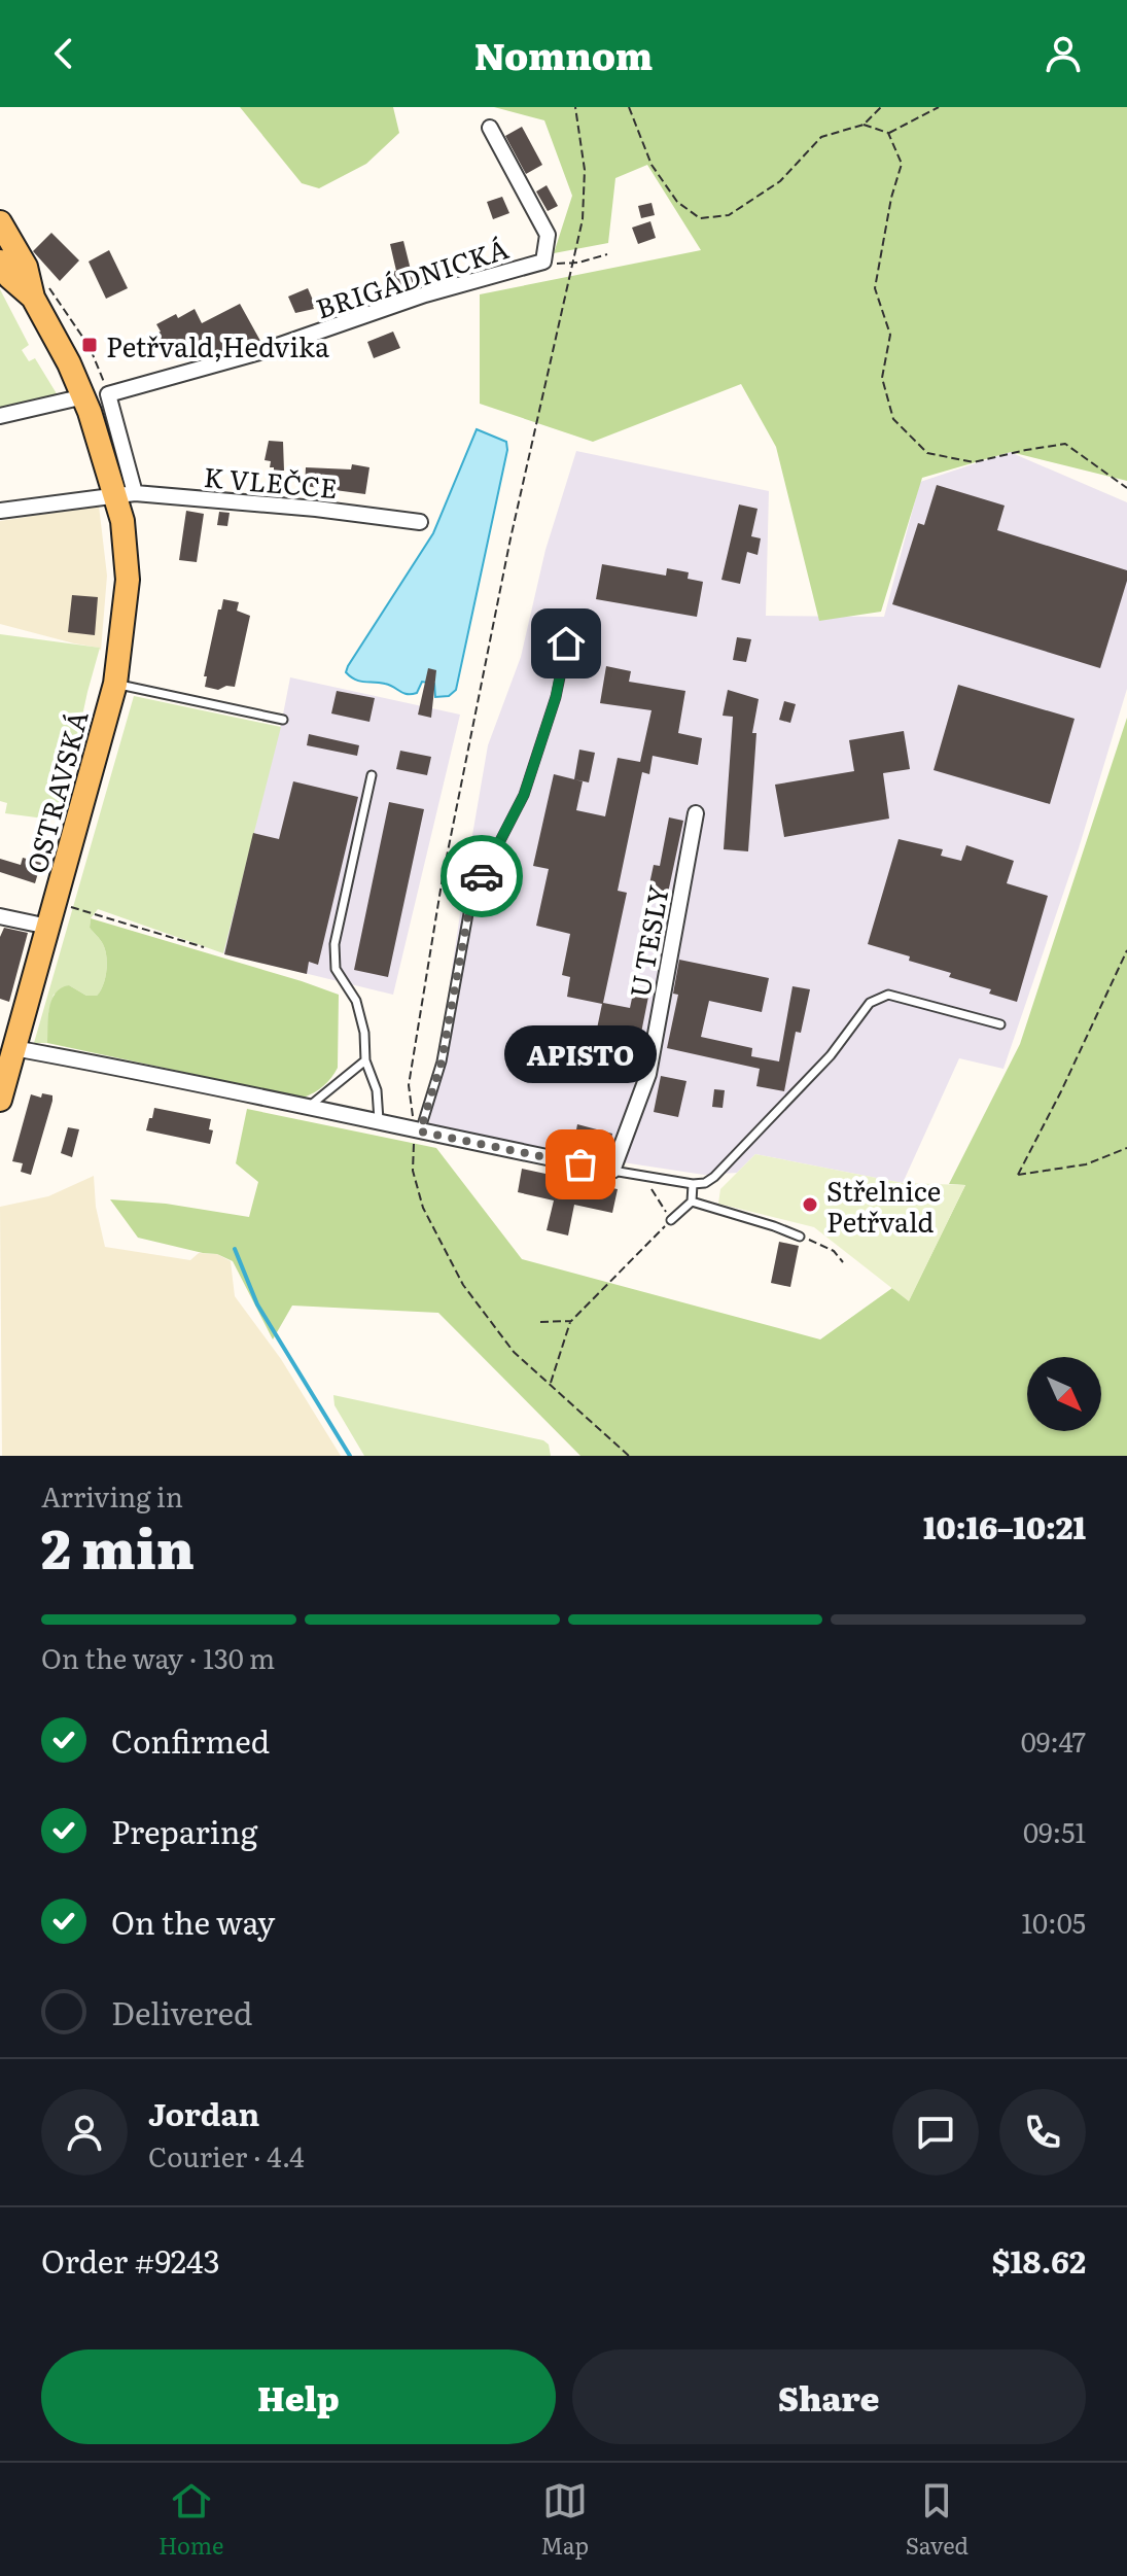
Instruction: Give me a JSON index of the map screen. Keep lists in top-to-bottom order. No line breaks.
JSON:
{"streets":{"main road":["OSTRAVSKÁ"],"street":["BRIGÁDNICKÁ","K VLEČCE","U TESLY"]},"crossings":[["BRIGÁDNICKÁ","K VLEČCE"],["BRIGÁDNICKÁ","OSTRAVSKÁ"],["K VLEČCE","OSTRAVSKÁ"]],"places":{"transit":["Petřvald,Hedvika"],"other":["APISTO","Střelnice Petřvald"]},"north":"bottom right","page":{"header":"Nomnom","bubble":"APISTO","heading":["2 min","Arriving in","10:16–10:21"],"panel":["Jordan","Courier · 4.4","Order #9243","$18.62"],"bar":"On the way · 130 m","list":[["Confirmed","09:47"],["Preparing","09:51"],["On the way","10:05"],"Delivered"],"buttons":["Help","Share"],"tabs":["Home","Map","Saved"]}}
